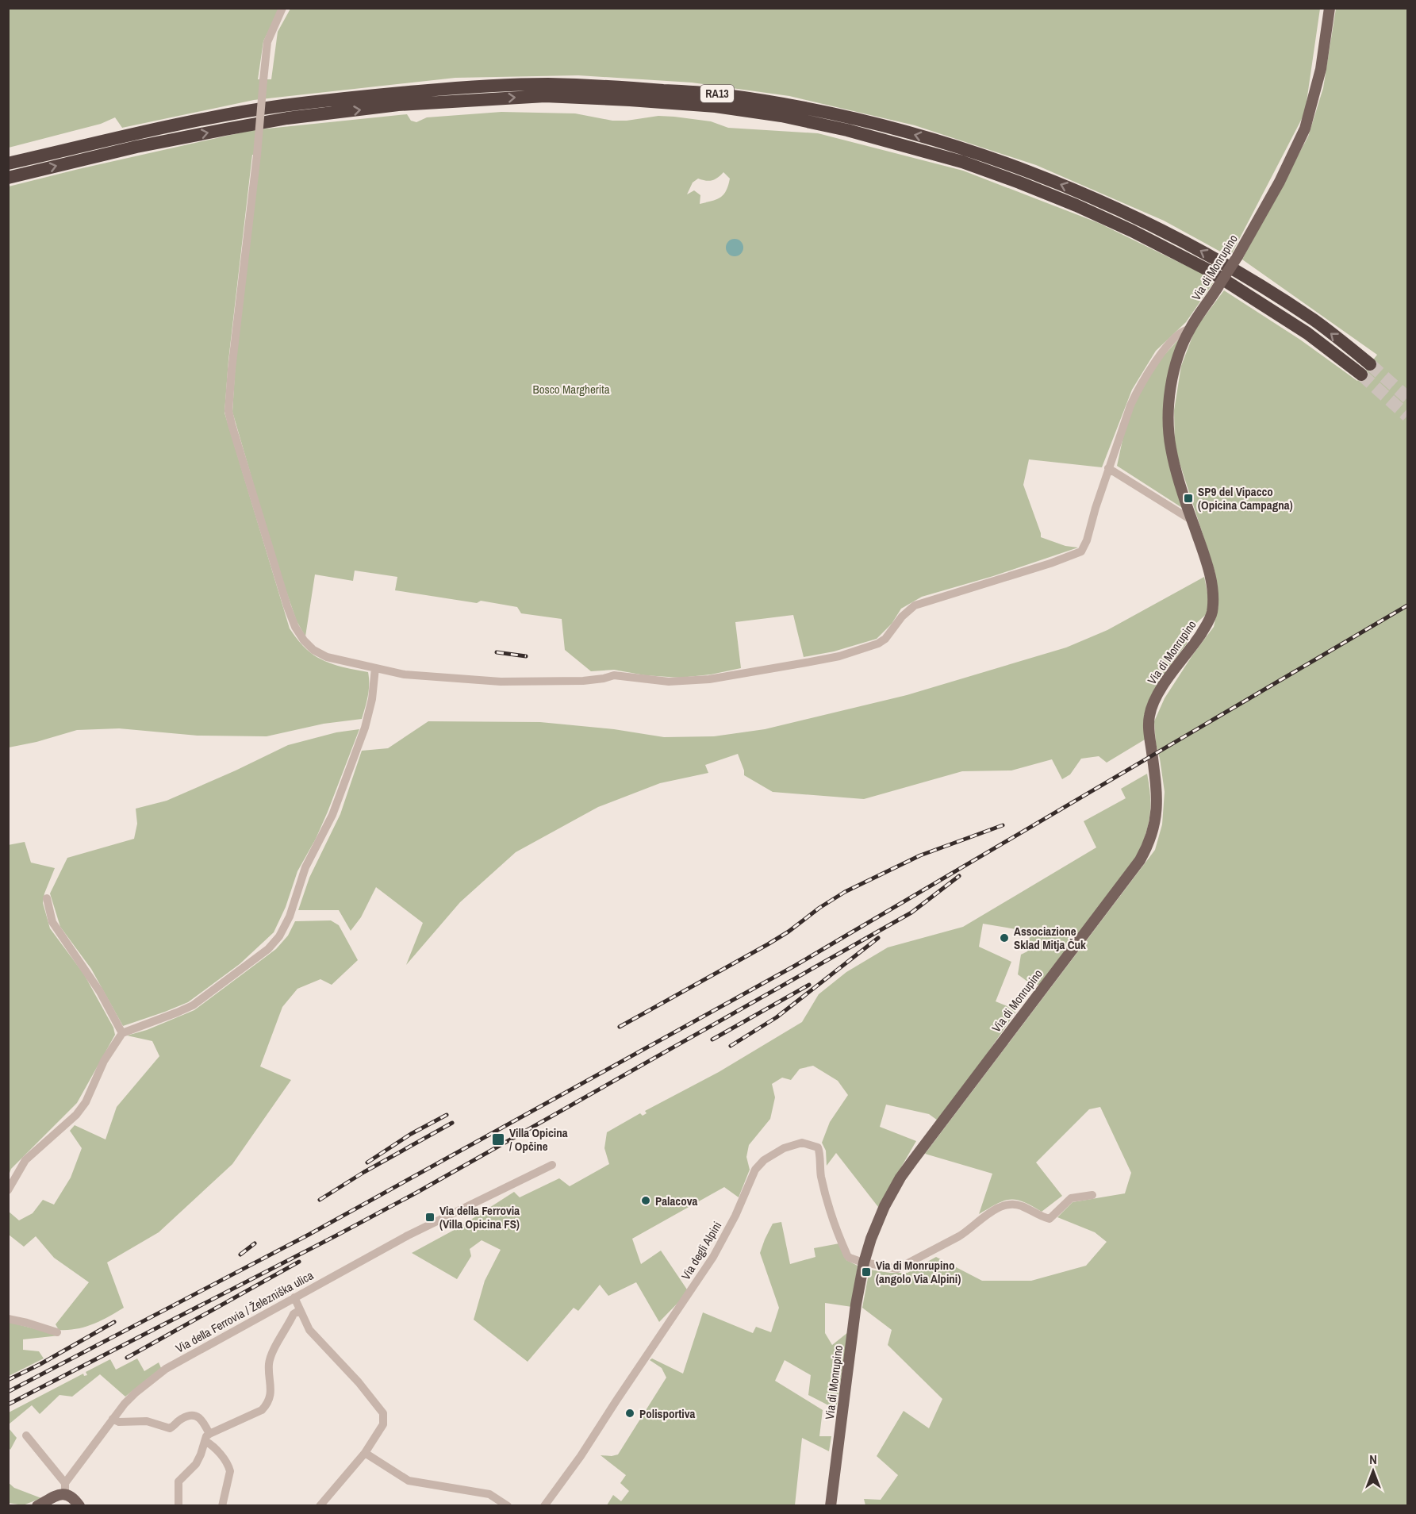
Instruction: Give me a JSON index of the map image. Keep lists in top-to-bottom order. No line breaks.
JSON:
{"streets":{"highway":["RA13"],"main road":["Via di Monrupino"],"street":["Via degli Alpini","Via della Ferrovia / Železniška ulica"]},"crossings":[["Via di Monrupino","Via degli Alpini"]],"parks":["Bosco Margherita"],"places":{"transit":["SP9 del Vipacco (Opicina Campagna)","Villa Opicina / Opčine","Via della Ferrovia (Villa Opicina FS)","Via di Monrupino (angolo Via Alpini)"],"other":["Associazione Sklad Mitja Čuk","Palacova","Polisportiva"]},"north":"top"}
